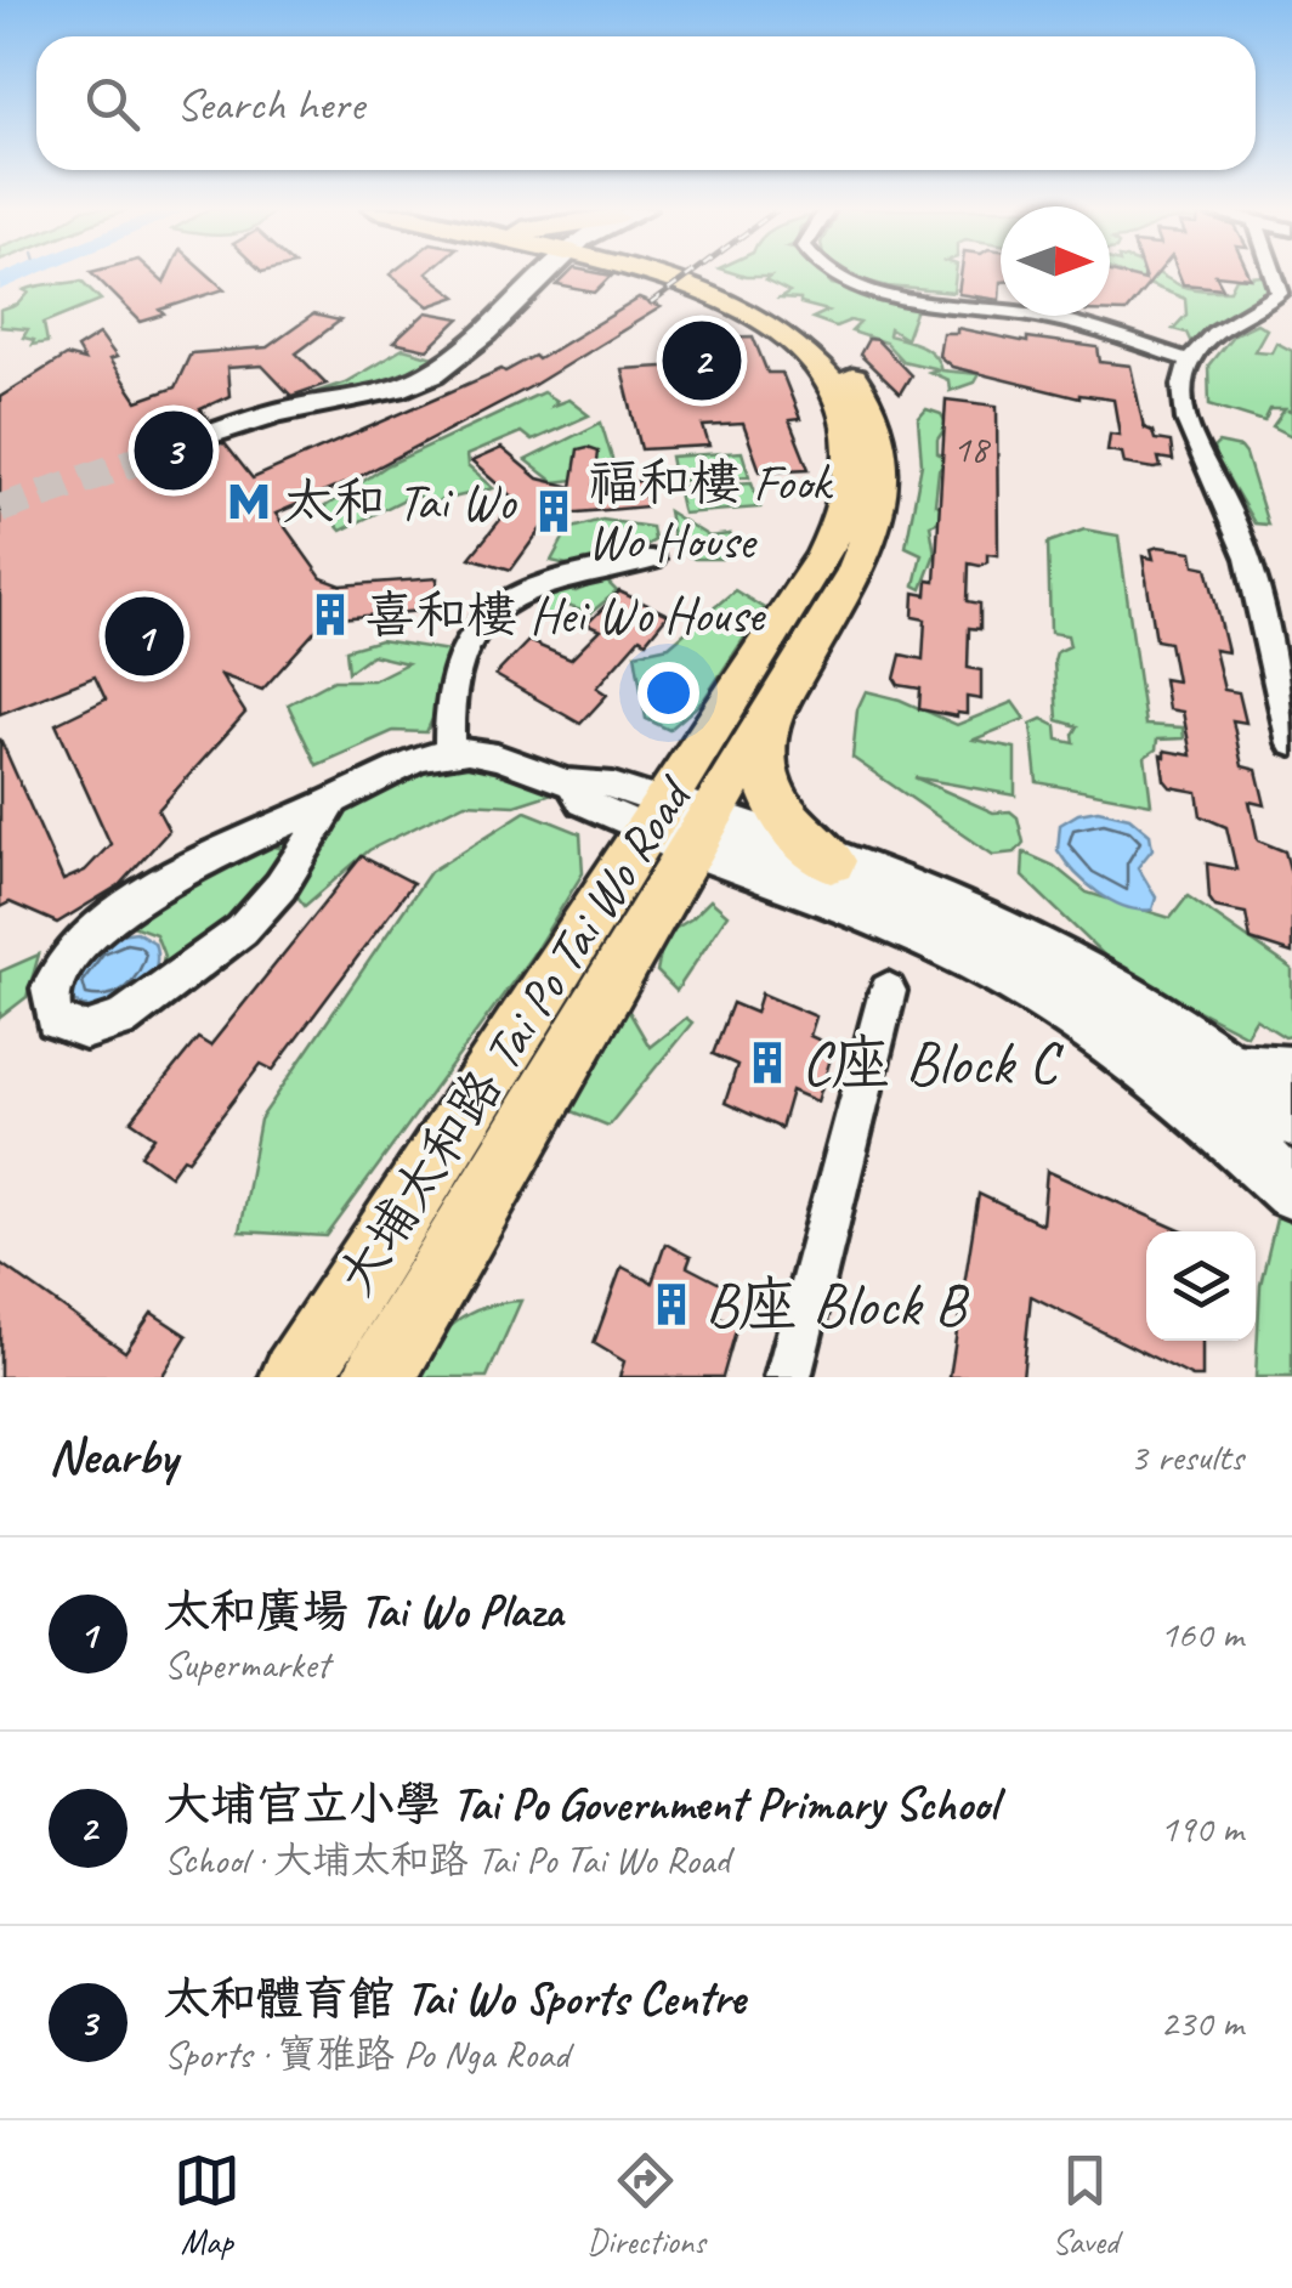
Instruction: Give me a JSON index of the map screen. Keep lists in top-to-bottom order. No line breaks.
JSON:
{"streets":{"main road":["大埔太和路 Tai Po Tai Wo Road"]},"places":{"metro station":["太和 Tai Wo"],"building":["福和樓 Fook Wo House","喜和樓 Hei Wo House","C座 Block C","B座 Block B"]},"house_numbers":["18"],"north":"right","page":{"search":"Search here","pins":["2","3","1"],"heading":["Nearby","3 results"],"list":[{"mark":"1","name":"太和廣場 Tai Wo Plaza","note":"Supermarket","value":"160 m"},{"mark":"2","name":"大埔官立小學 Tai Po Government Primary School","note":"School · 大埔太和路 Tai Po Tai Wo Road","value":"190 m"},{"mark":"3","name":"太和體育館 Tai Wo Sports Centre","note":"Sports · 寶雅路 Po Nga Road","value":"230 m"}],"nav":["Map","Directions","Saved"]}}
